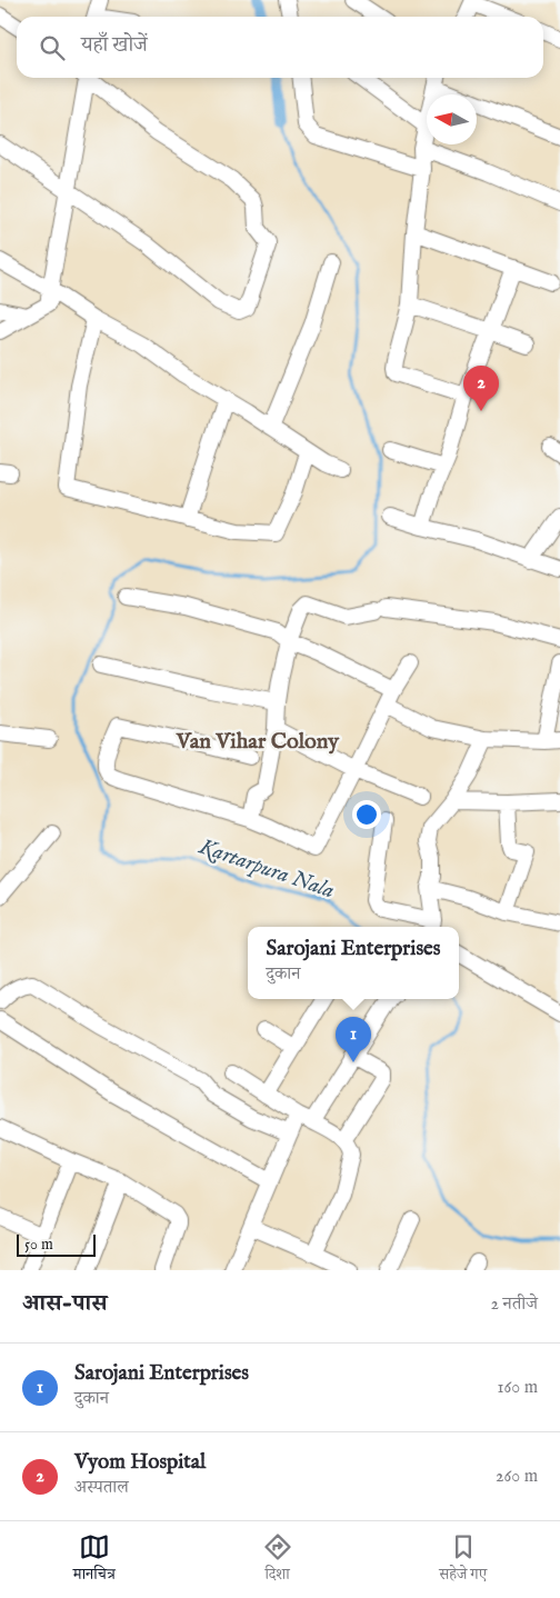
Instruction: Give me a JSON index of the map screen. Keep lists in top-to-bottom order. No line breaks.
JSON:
{"districts":["Van Vihar Colony"],"water":["Kartarpura Nala"],"scale_bar":"50 m","north":"left","page":{"search":"यहाँ खोजें","pins":["2","1"],"popup":["Sarojani Enterprises","दुकान"],"scale":"50 m","heading":["आस-पास","2 नतीजे"],"list":[{"mark":"1","name":"Sarojani Enterprises","note":"दुकान","value":"160 m"},{"mark":"2","name":"Vyom Hospital","note":"अस्पताल","value":"260 m"}],"nav":["मानचित्र","दिशा","सहेजे गए"]}}
